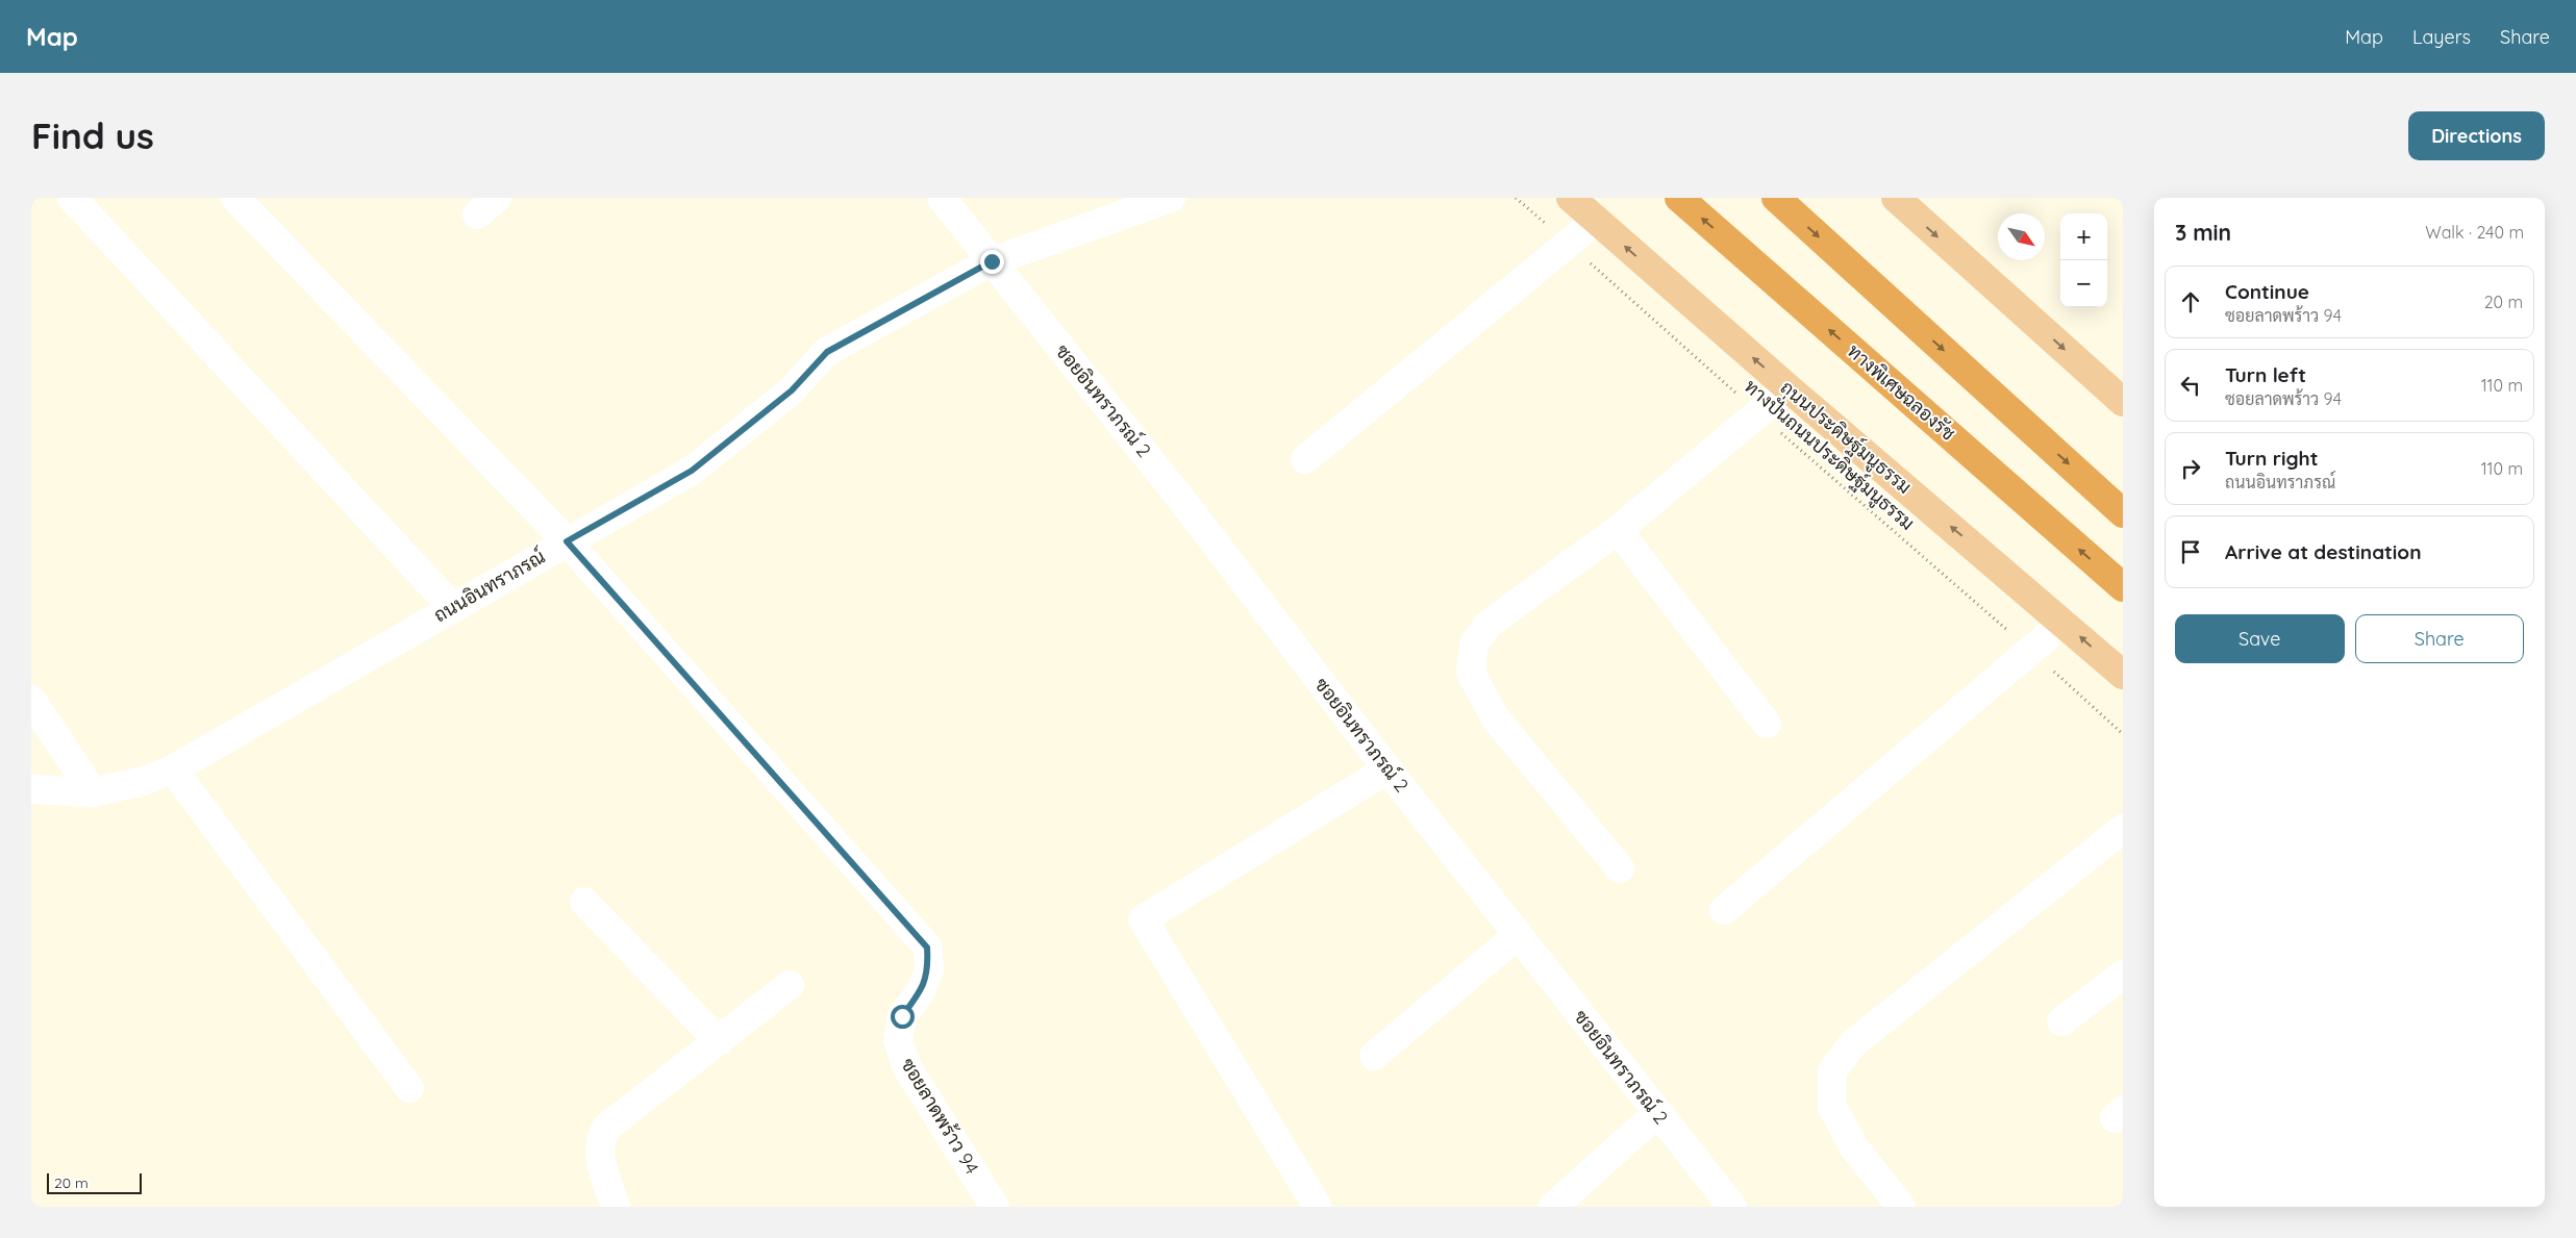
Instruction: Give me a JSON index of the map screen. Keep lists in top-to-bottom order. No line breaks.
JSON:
{"streets":{"highway":["ทางพิเศษฉลองรัช"],"main road":["ถนนประดิษฐ์มนูธรรม"],"street":["ซอยอินทราภรณ์ 2","ถนนอินทราภรณ์","ซอยลาดพร้าว 94"],"path":["ทางปั่นถนนประดิษฐ์มนูธรรม"]},"crossings":[["ซอยอินทราภรณ์ 2","ถนนอินทราภรณ์"],["ถนนอินทราภรณ์","ซอยลาดพร้าว 94"]],"scale_bar":"20 m","north":"bottom right","page":{"header":"Map","nav":["Map","Layers","Share"],"buttons":["Directions",["Save","Share"]],"title":"Find us","heading":["3 min","Walk · 240 m"],"map_buttons":["+","−"],"list":[["Continue","ซอยลาดพร้าว 94","20 m"],["Turn left","ซอยลาดพร้าว 94","110 m"],["Turn right","ถนนอินทราภรณ์","110 m"],"Arrive at destination"],"scale":"20 m"}}
